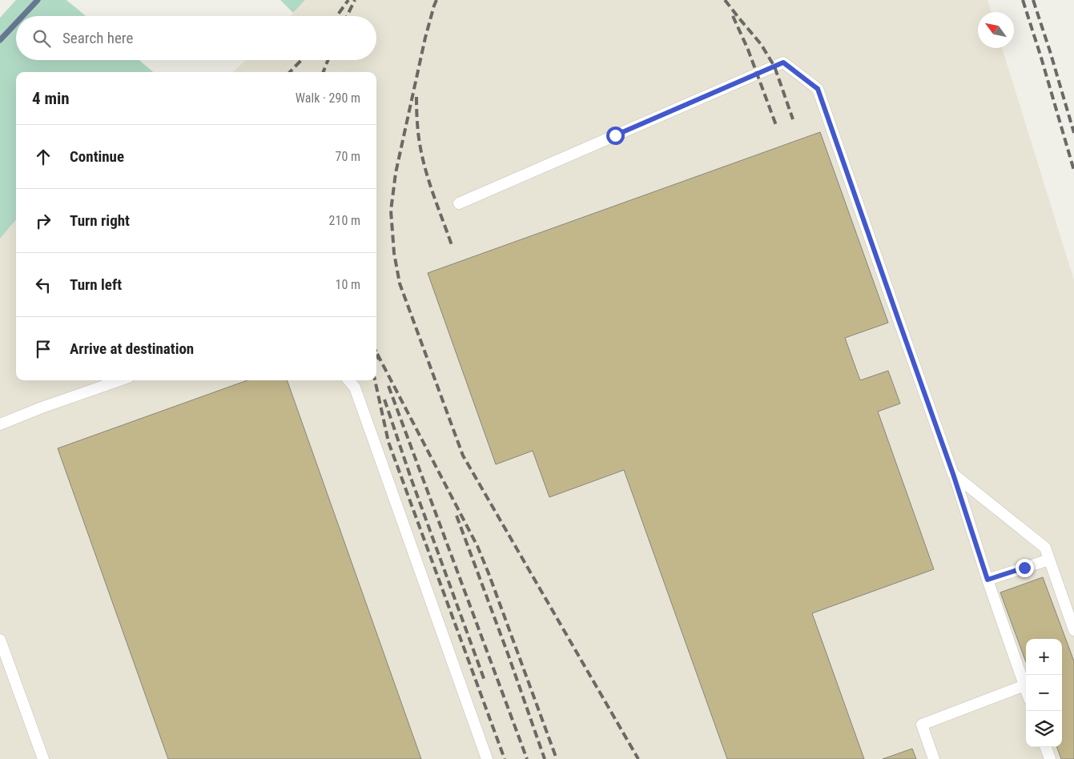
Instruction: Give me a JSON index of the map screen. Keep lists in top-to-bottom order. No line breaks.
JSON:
{"north":"top left","page":{"search":"Search here","heading":["4 min","Walk · 290 m"],"list":[["Continue","70 m"],["Turn right","210 m"],["Turn left","10 m"],"Arrive at destination"],"map_buttons":["+","−"]}}
